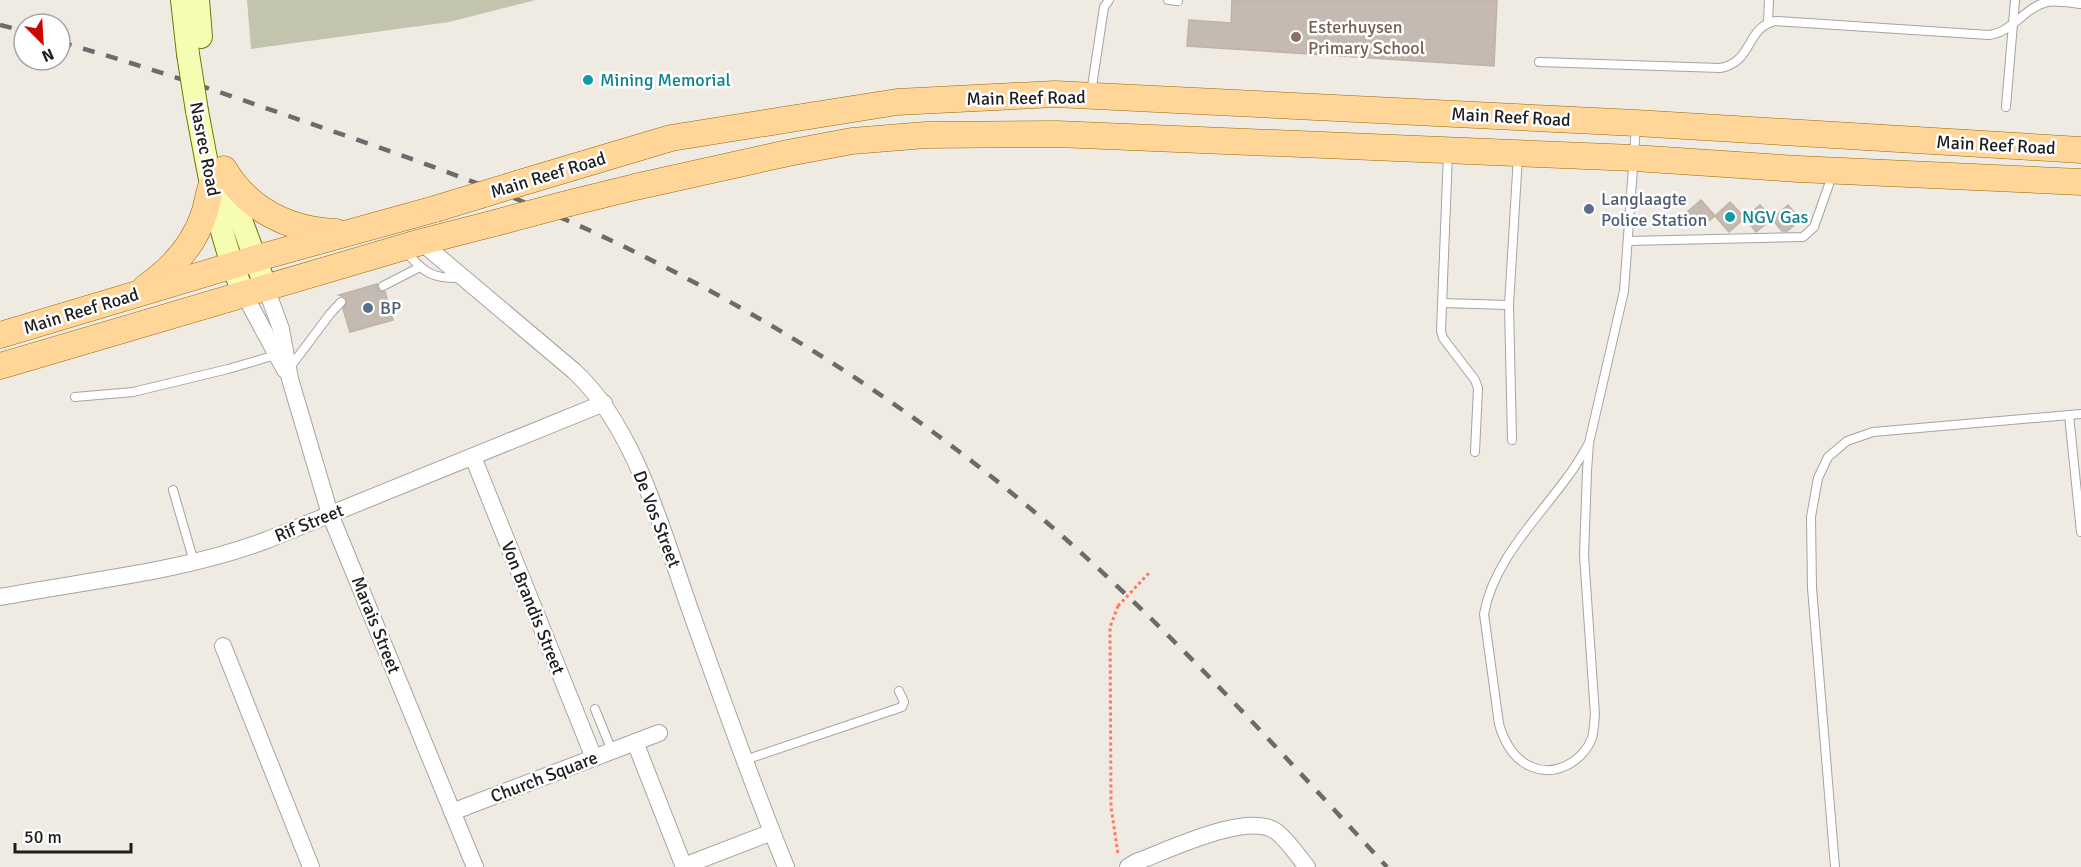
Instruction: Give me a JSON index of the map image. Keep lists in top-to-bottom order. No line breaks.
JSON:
{"streets":{"main road":["Main Reef Road","Nasrec Road"],"street":["De Vos Street","Rif Street","Von Brandis Street","Marais Street","Church Square"]},"crossings":[["Main Reef Road","Nasrec Road"],["Main Reef Road","De Vos Street"],["Main Reef Road","Marais Street"],["Nasrec Road","Marais Street"],["De Vos Street","Rif Street"],["Rif Street","Von Brandis Street"],["Rif Street","Marais Street"],["Von Brandis Street","Church Square"],["Marais Street","Church Square"]],"places":["Esterhuysen Primary School","Mining Memorial","Langlaagte Police Station","NGV Gas","BP"],"scale_bar":"50 m","north":"bottom right"}
